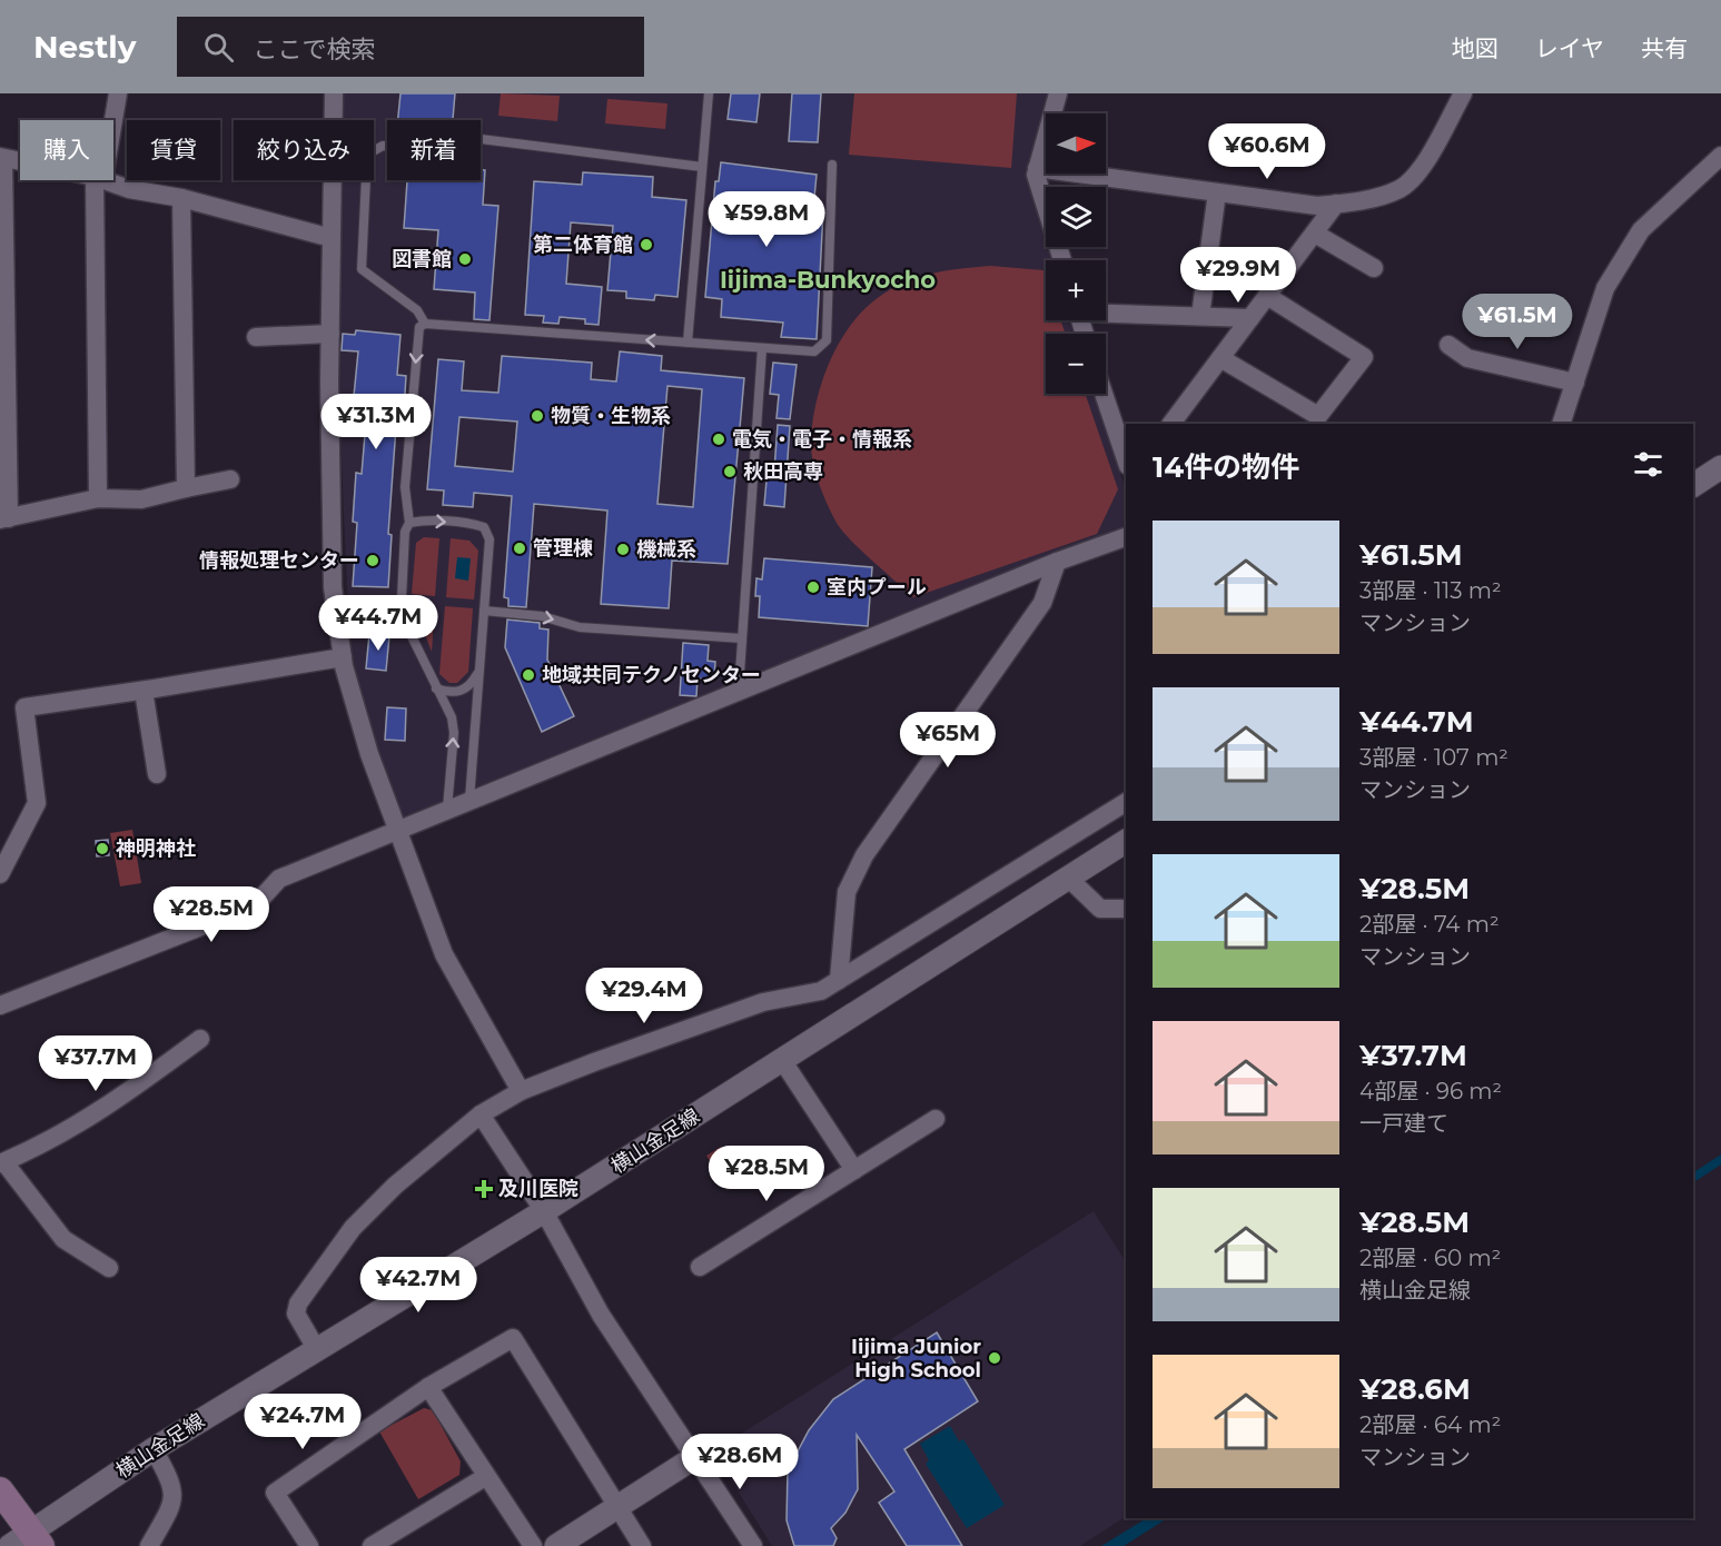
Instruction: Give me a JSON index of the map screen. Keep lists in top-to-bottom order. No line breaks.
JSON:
{"streets":{"street":["横山金足線"]},"districts":["Iijima-Bunkyocho"],"places":{"other":["第二体育館","図書館","物質・生物系","電気・電子・情報系","秋田高専","管理棟","機械系","情報処理センター","室内プール","地域共同テクノセンター","神明神社","Iijima Junior High School"],"health":["及川医院"]},"north":"right","page":{"header":"Nestly","search":"ここで検索","nav":["地図","レイヤ","共有"],"map_buttons":["+","−"],"chip":["購入","賃貸","絞り込み","新着"],"price":["¥60.6M","¥59.8M","¥29.9M","¥61.5M","¥31.3M","¥44.7M","¥65M","¥28.5M","¥29.4M","¥37.7M","¥28.5M","¥42.7M","¥24.7M","¥28.6M"],"heading":"14件の物件","list":[{"name":"¥61.5M","note":"3部屋 · 113 m² · マンション"},{"name":"¥44.7M","note":"3部屋 · 107 m² · マンション"},{"name":"¥28.5M","note":"2部屋 · 74 m² · マンション"},{"name":"¥37.7M","note":"4部屋 · 96 m² · 一戸建て"},{"name":"¥28.5M","note":"2部屋 · 60 m² · 横山金足線"},{"name":"¥28.6M","note":"2部屋 · 64 m² · マンション"}]}}
